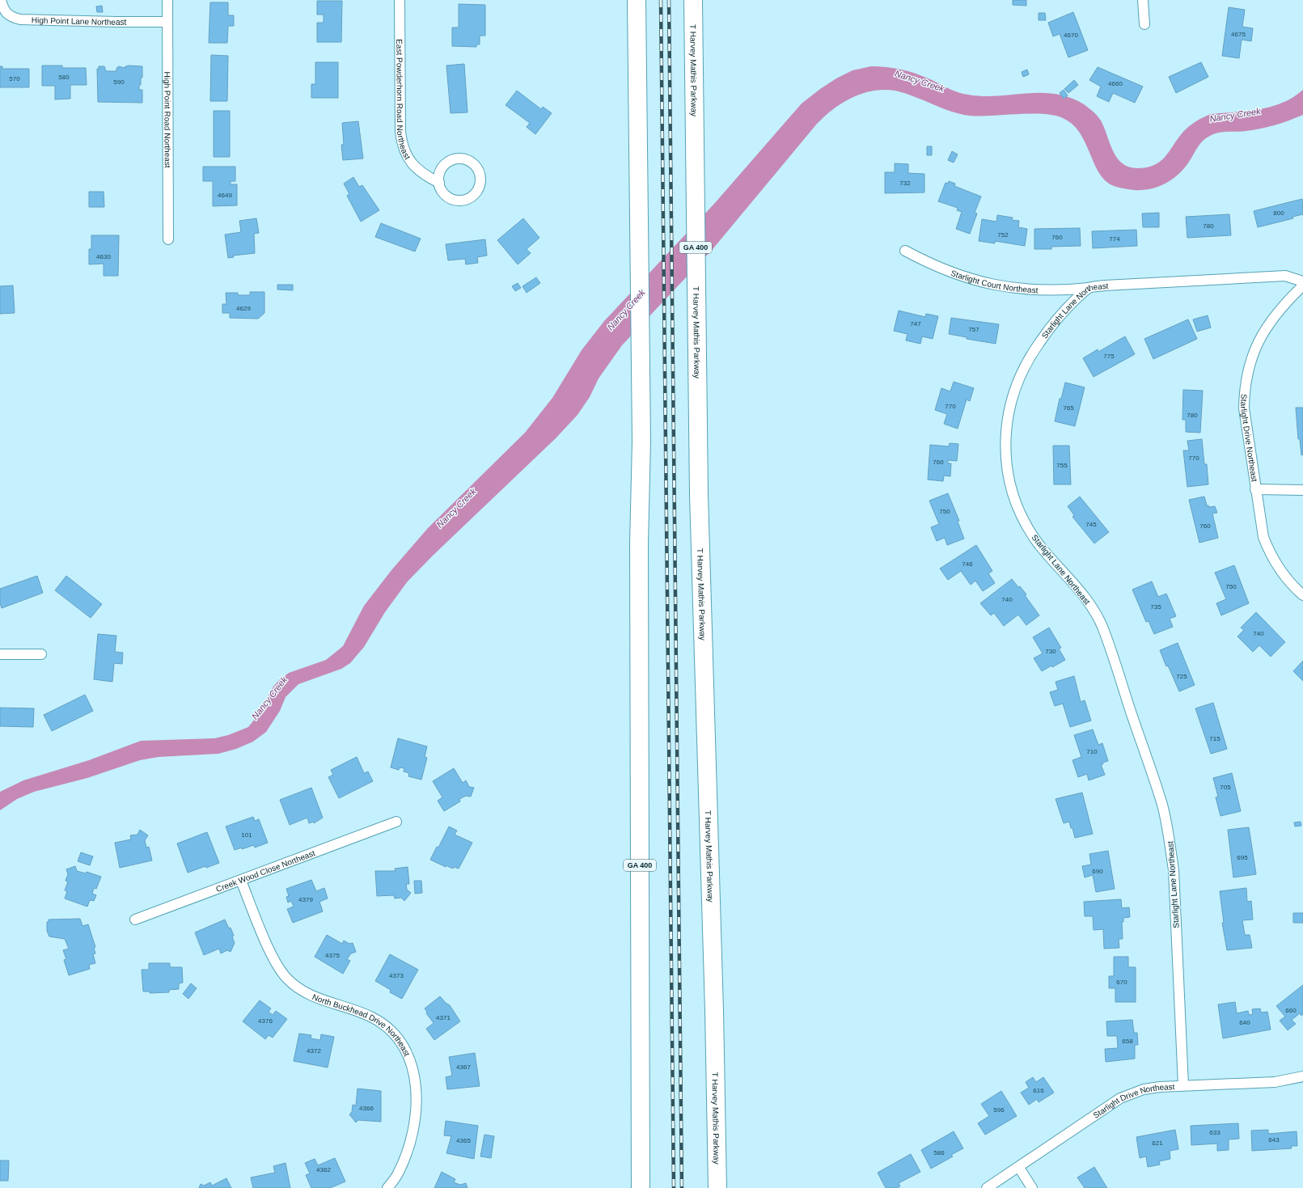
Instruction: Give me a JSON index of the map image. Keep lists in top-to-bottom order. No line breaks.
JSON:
{"streets":{"highway":["T Harvey Mathis Parkway","GA 400"],"street":["High Point Lane Northeast","East Powderhorn Road Northeast","High Point Road Northeast","Starlight Court Northeast","Starlight Lane Northeast","Starlight Drive Northeast","Creek Wood Close Northeast","North Buckhead Drive Northeast"]},"crossings":[["High Point Lane Northeast","High Point Road Northeast"],["Starlight Court Northeast","Starlight Lane Northeast"],["Starlight Lane Northeast","Starlight Drive Northeast"],["Creek Wood Close Northeast","North Buckhead Drive Northeast"]],"water":["Nancy Creek"],"house_numbers":["4675","4670","580","570","590","4660","732","4649","800","780","752","760","774","4630","4629","747","757","775","770","765","780","770","760","755","750","745","760","746","750","740","735","740","730","725","715","710","705","101","695","690","4379","4375","4373","670","660","4371","4376","640","658","4372","4367","616","4366","596","633","643","4365","621","586","4362"]}
